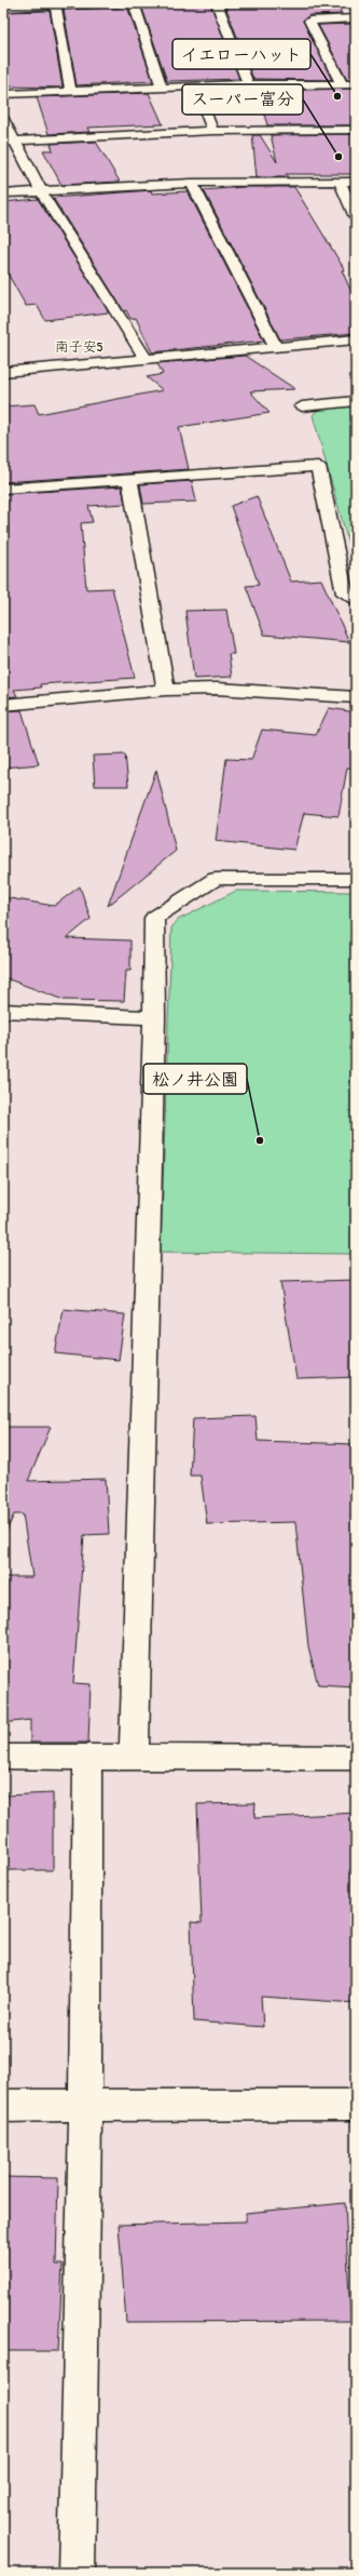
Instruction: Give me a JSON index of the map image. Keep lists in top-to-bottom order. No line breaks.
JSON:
{"districts":["南子安5"],"places":["イエローハット","スーパー富分","松ノ井公園"]}
